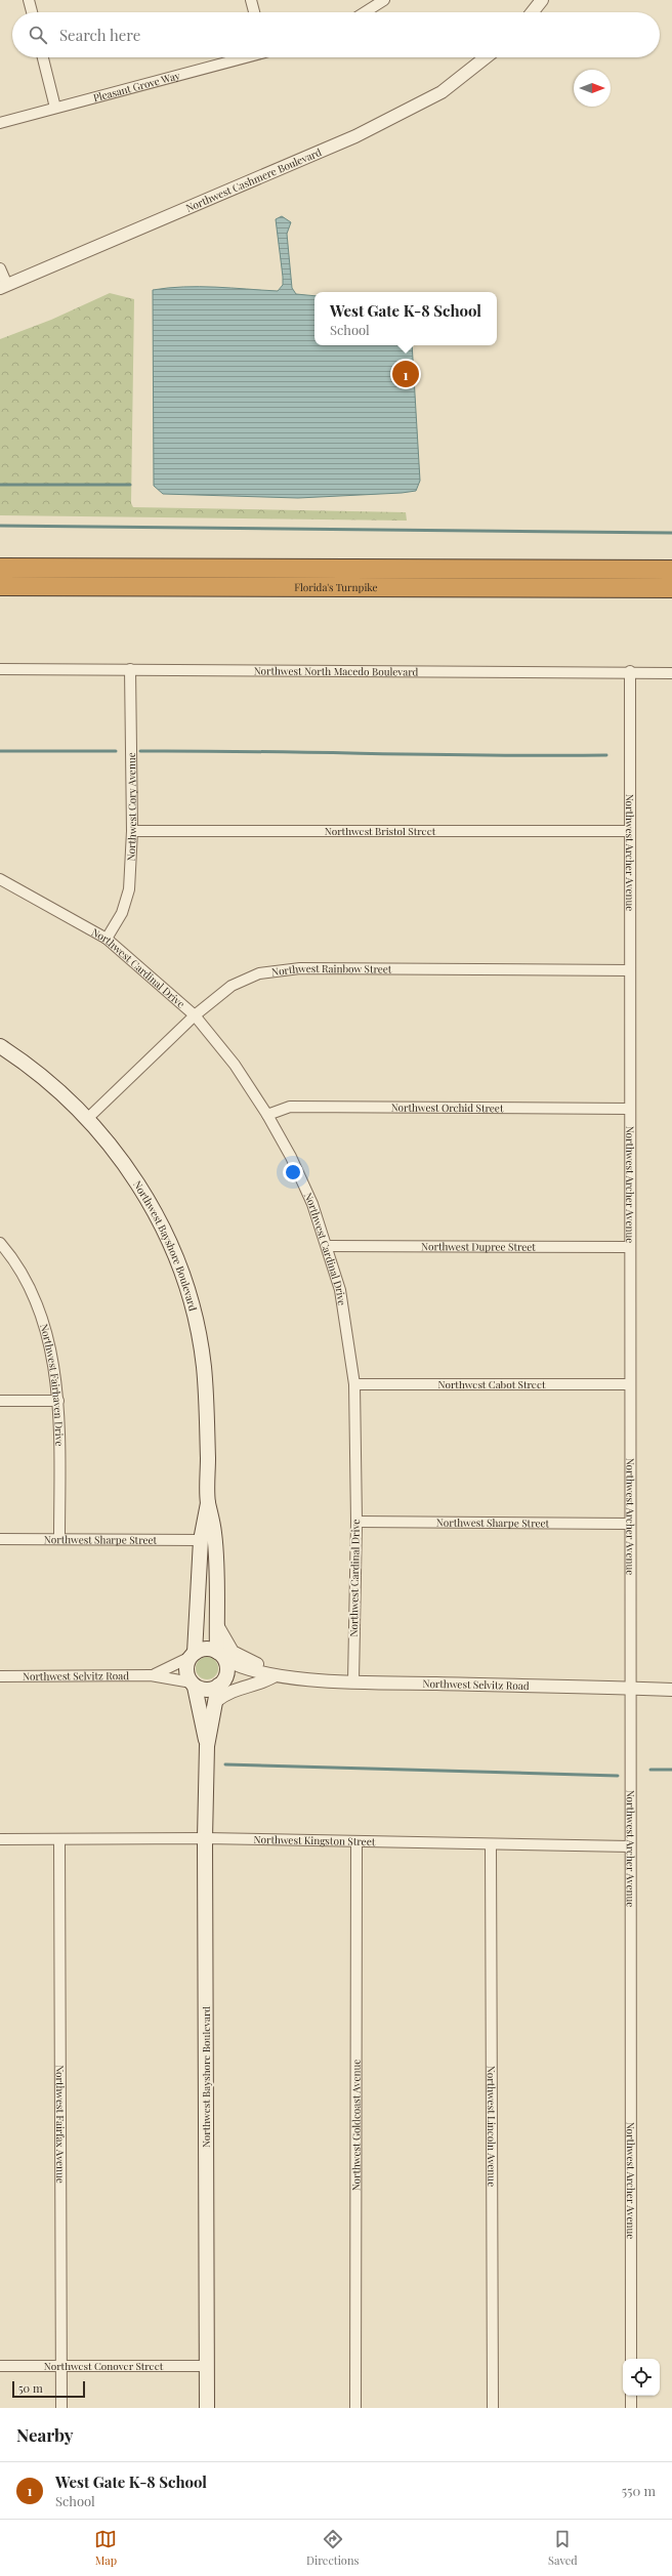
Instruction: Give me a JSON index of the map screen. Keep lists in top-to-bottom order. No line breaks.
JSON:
{"streets":{"highway":["Florida's Turnpike"],"main road":["Northwest Bayshore Boulevard"],"street":["Pleasant Grove Way","Northwest Cashmere Boulevard","Northwest North Macedo Boulevard","Northwest Cory Avenue","Northwest Bristol Street","Northwest Archer Avenue","Northwest Cardinal Drive","Northwest Rainbow Street","Northwest Orchid Street","Northwest Dupree Street","Northwest Cabot Street","Northwest Fairhaven Drive","Northwest Sharpe Street","Northwest Selvitz Road","Northwest Kingston Street","Northwest Fairfax Avenue","Northwest Goldcoast Avenue","Northwest Lincoln Avenue","Northwest Conover Street"]},"crossings":[["Northwest North Macedo Boulevard","Northwest Cory Avenue"],["Northwest North Macedo Boulevard","Northwest Archer Avenue"],["Northwest Cory Avenue","Northwest Bristol Street"],["Northwest Cory Avenue","Northwest Cardinal Drive"],["Northwest Bristol Street","Northwest Archer Avenue"],["Northwest Archer Avenue","Northwest Rainbow Street"],["Northwest Archer Avenue","Northwest Orchid Street"],["Northwest Archer Avenue","Northwest Dupree Street"],["Northwest Archer Avenue","Northwest Cabot Street"],["Northwest Archer Avenue","Northwest Sharpe Street"],["Northwest Archer Avenue","Northwest Selvitz Road"],["Northwest Archer Avenue","Northwest Kingston Street"],["Northwest Cardinal Drive","Northwest Rainbow Street"],["Northwest Cardinal Drive","Northwest Orchid Street"],["Northwest Cardinal Drive","Northwest Dupree Street"],["Northwest Cardinal Drive","Northwest Cabot Street"],["Northwest Cardinal Drive","Northwest Sharpe Street"],["Northwest Cardinal Drive","Northwest Selvitz Road"],["Northwest Rainbow Street","Northwest Bayshore Boulevard"],["Northwest Bayshore Boulevard","Northwest Sharpe Street"],["Northwest Bayshore Boulevard","Northwest Selvitz Road"],["Northwest Bayshore Boulevard","Northwest Kingston Street"],["Northwest Bayshore Boulevard","Northwest Conover Street"],["Northwest Fairhaven Drive","Northwest Sharpe Street"],["Northwest Kingston Street","Northwest Fairfax Avenue"],["Northwest Kingston Street","Northwest Goldcoast Avenue"],["Northwest Kingston Street","Northwest Lincoln Avenue"],["Northwest Fairfax Avenue","Northwest Conover Street"]],"scale_bar":"50 m","north":"right","page":{"search":"Search here","popup":["West Gate K-8 School","School"],"pins":"1","scale":"50 m","heading":"Nearby","list":[{"mark":"1","name":"West Gate K-8 School","note":"School","value":"550 m"}],"nav":["Map","Directions","Saved"]}}
